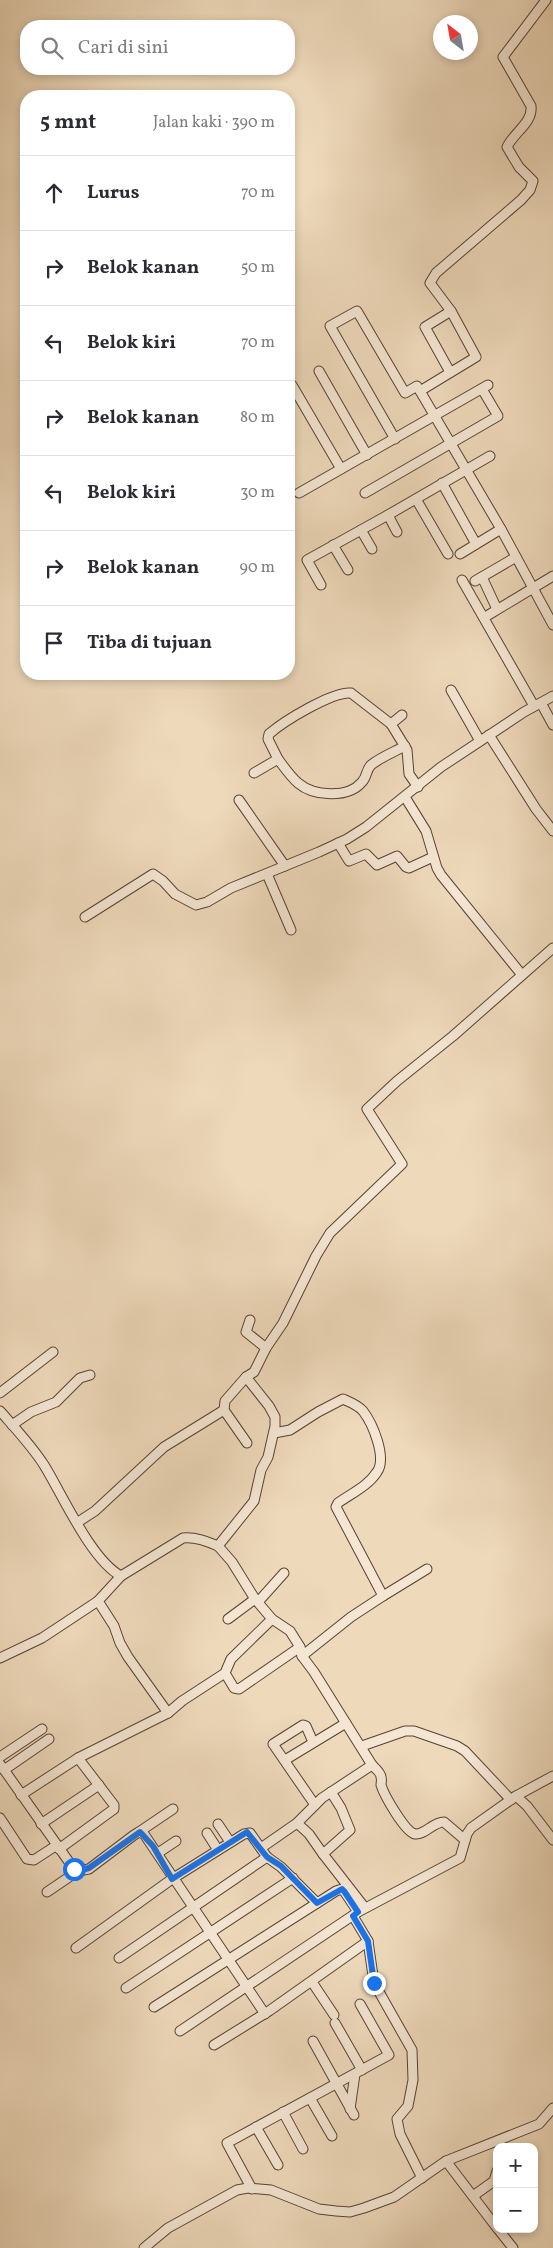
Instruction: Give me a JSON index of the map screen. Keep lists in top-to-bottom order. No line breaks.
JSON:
{"north":"top left","page":{"search":"Cari di sini","heading":["5 mnt","Jalan kaki · 390 m"],"list":[["Lurus","70 m"],["Belok kanan","50 m"],["Belok kiri","70 m"],["Belok kanan","80 m"],["Belok kiri","30 m"],["Belok kanan","90 m"],"Tiba di tujuan"],"map_buttons":["+","−"]}}
